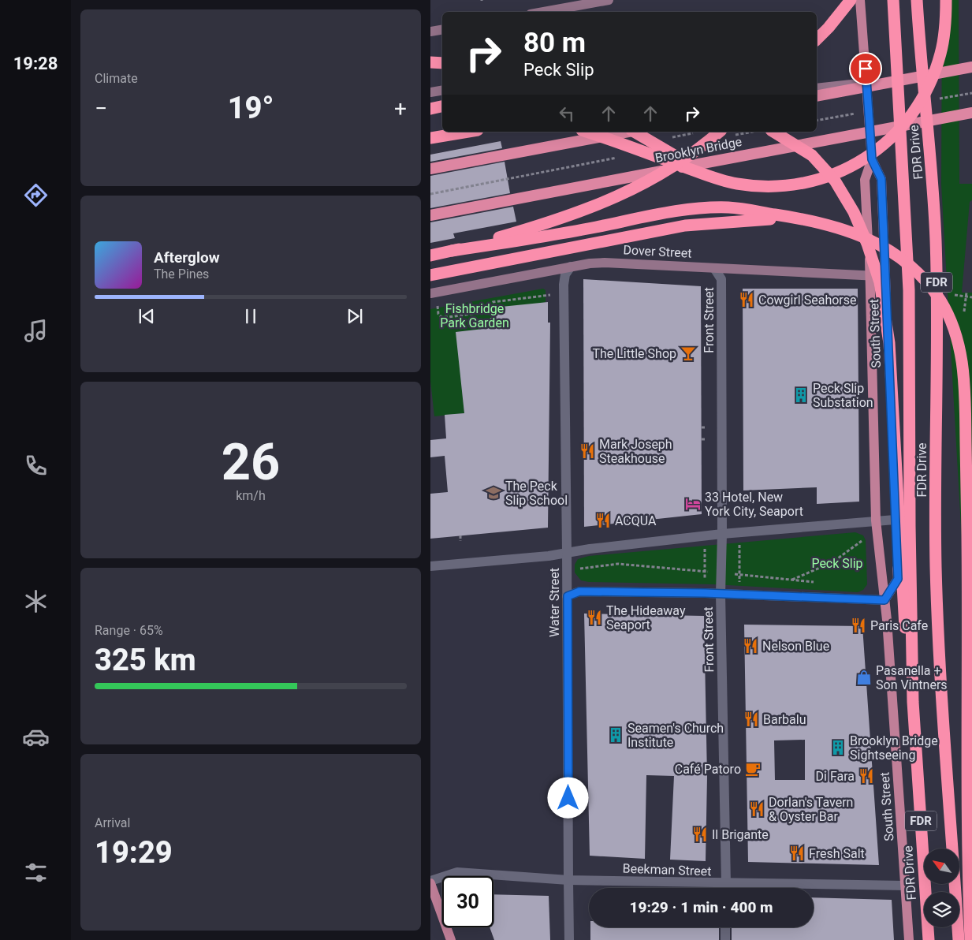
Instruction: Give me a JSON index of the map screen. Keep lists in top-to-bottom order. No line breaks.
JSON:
{"streets":{"highway":["Brooklyn Bridge","FDR Drive","FDR"],"main road":["Dover Street","South Street"],"street":["Front Street","Water Street","Beekman Street"]},"crossings":[["Dover Street","Front Street"],["Dover Street","South Street"],["Dover Street","Water Street"],["Front Street","Beekman Street"],["South Street","Beekman Street"],["Water Street","Beekman Street"]],"parks":["Fishbridge Park Garden","Peck Slip"],"places":{"restaurant":["Cowgirl Seahorse","Mark Joseph Steakhouse","ACQUA","The Hideaway Seaport","Paris Cafe","Nelson Blue","Barbalu","Di Fara","Dorlan's Tavern & Oyster Bar","Il Brigante","Fresh Salt"],"bar":["The Little Shop"],"building":["Peck Slip Substation","Seamen's Church Institute","Brooklyn Bridge Sightseeing"],"school or university":["The Peck Slip School"],"hotel":["33 Hotel, New York City, Seaport"],"shop":["Pasanella + Son Vintners"],"cafe":["Café Patoro"]},"north":"top left","page":{"tabs":"19:28","tile":["Climate",["26","km/h"],["Range · 65%","325 km"],["Arrival","19:29"]],"turn":["80 m","Peck Slip"],"heat":["−","19°","+"],"song":["Afterglow","The Pines"],"limit":"30","trip":"19:29 · 1 min · 400 m"}}
